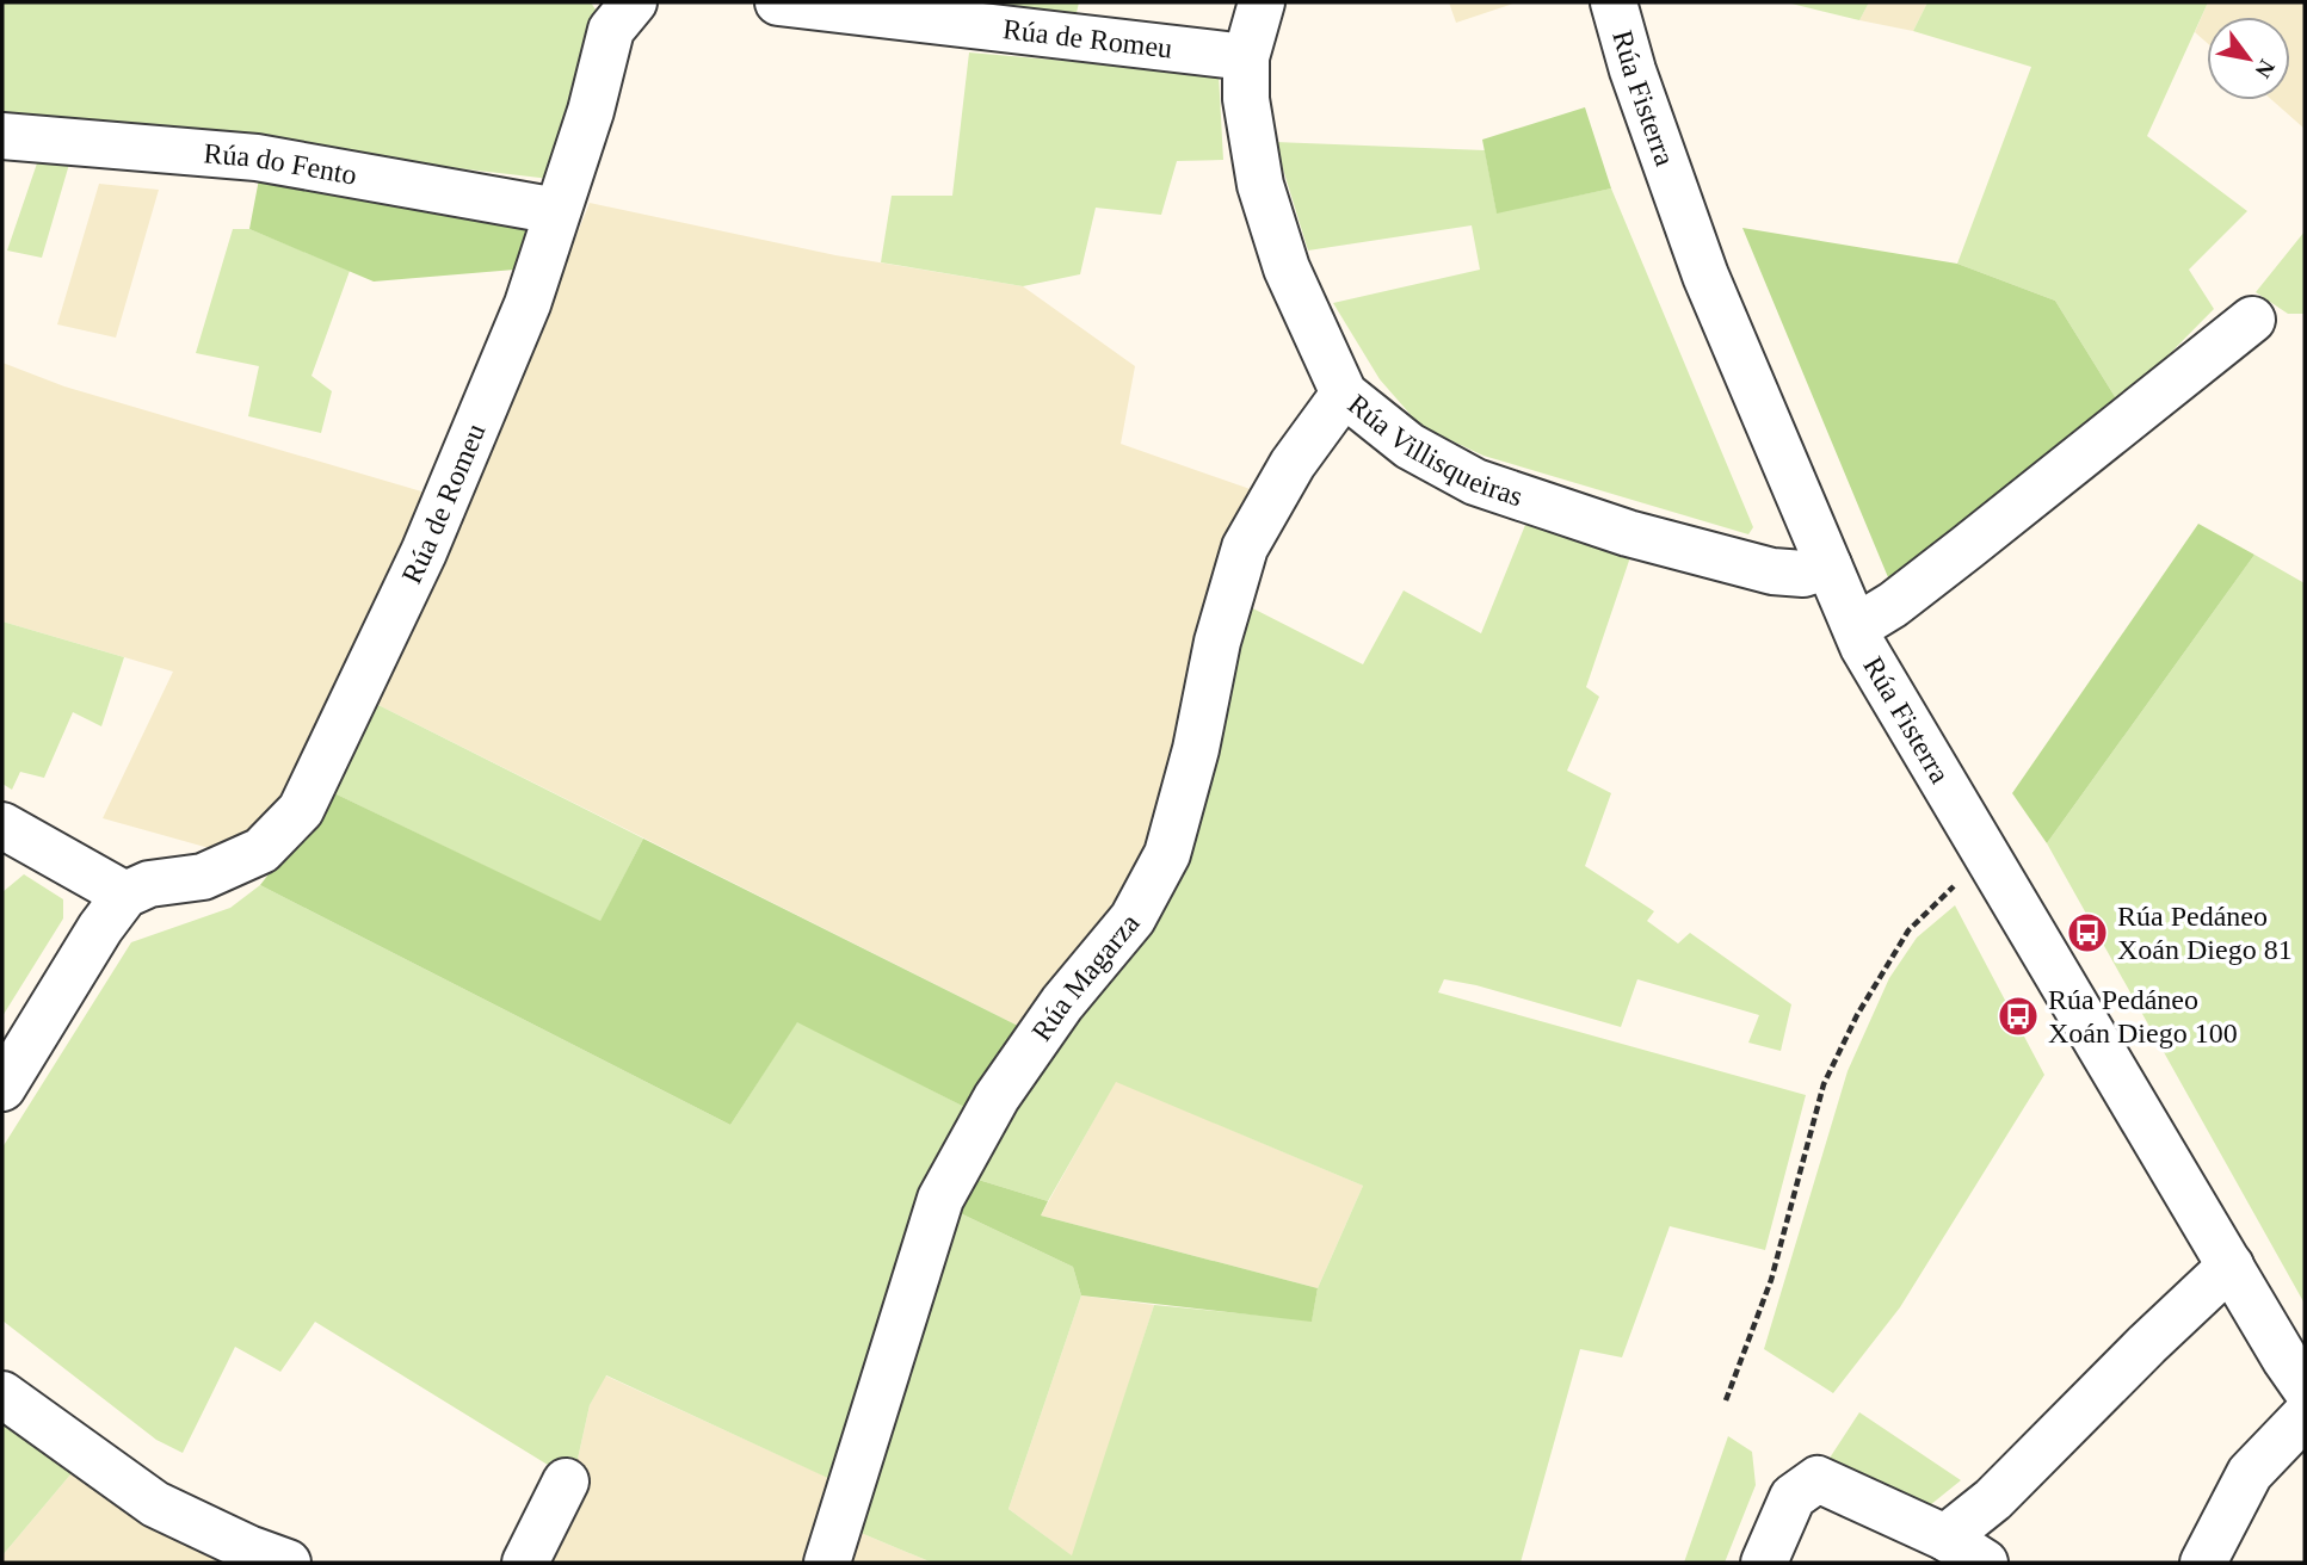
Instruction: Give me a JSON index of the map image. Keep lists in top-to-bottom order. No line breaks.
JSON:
{"streets":{"street":["Rúa de Romeu","Rúa Fisterra","Rúa do Fento","Rúa Villisqueiras","Rúa Magarza"]},"crossings":[["Rúa de Romeu","Rúa do Fento"],["Rúa de Romeu","Rúa Villisqueiras"],["Rúa Fisterra","Rúa Villisqueiras"],["Rúa Villisqueiras","Rúa Magarza"]],"places":{"bus stop":["Rúa Pedáneo Xoán Diego 81","Rúa Pedáneo Xoán Diego 100"]},"north":"bottom right"}
